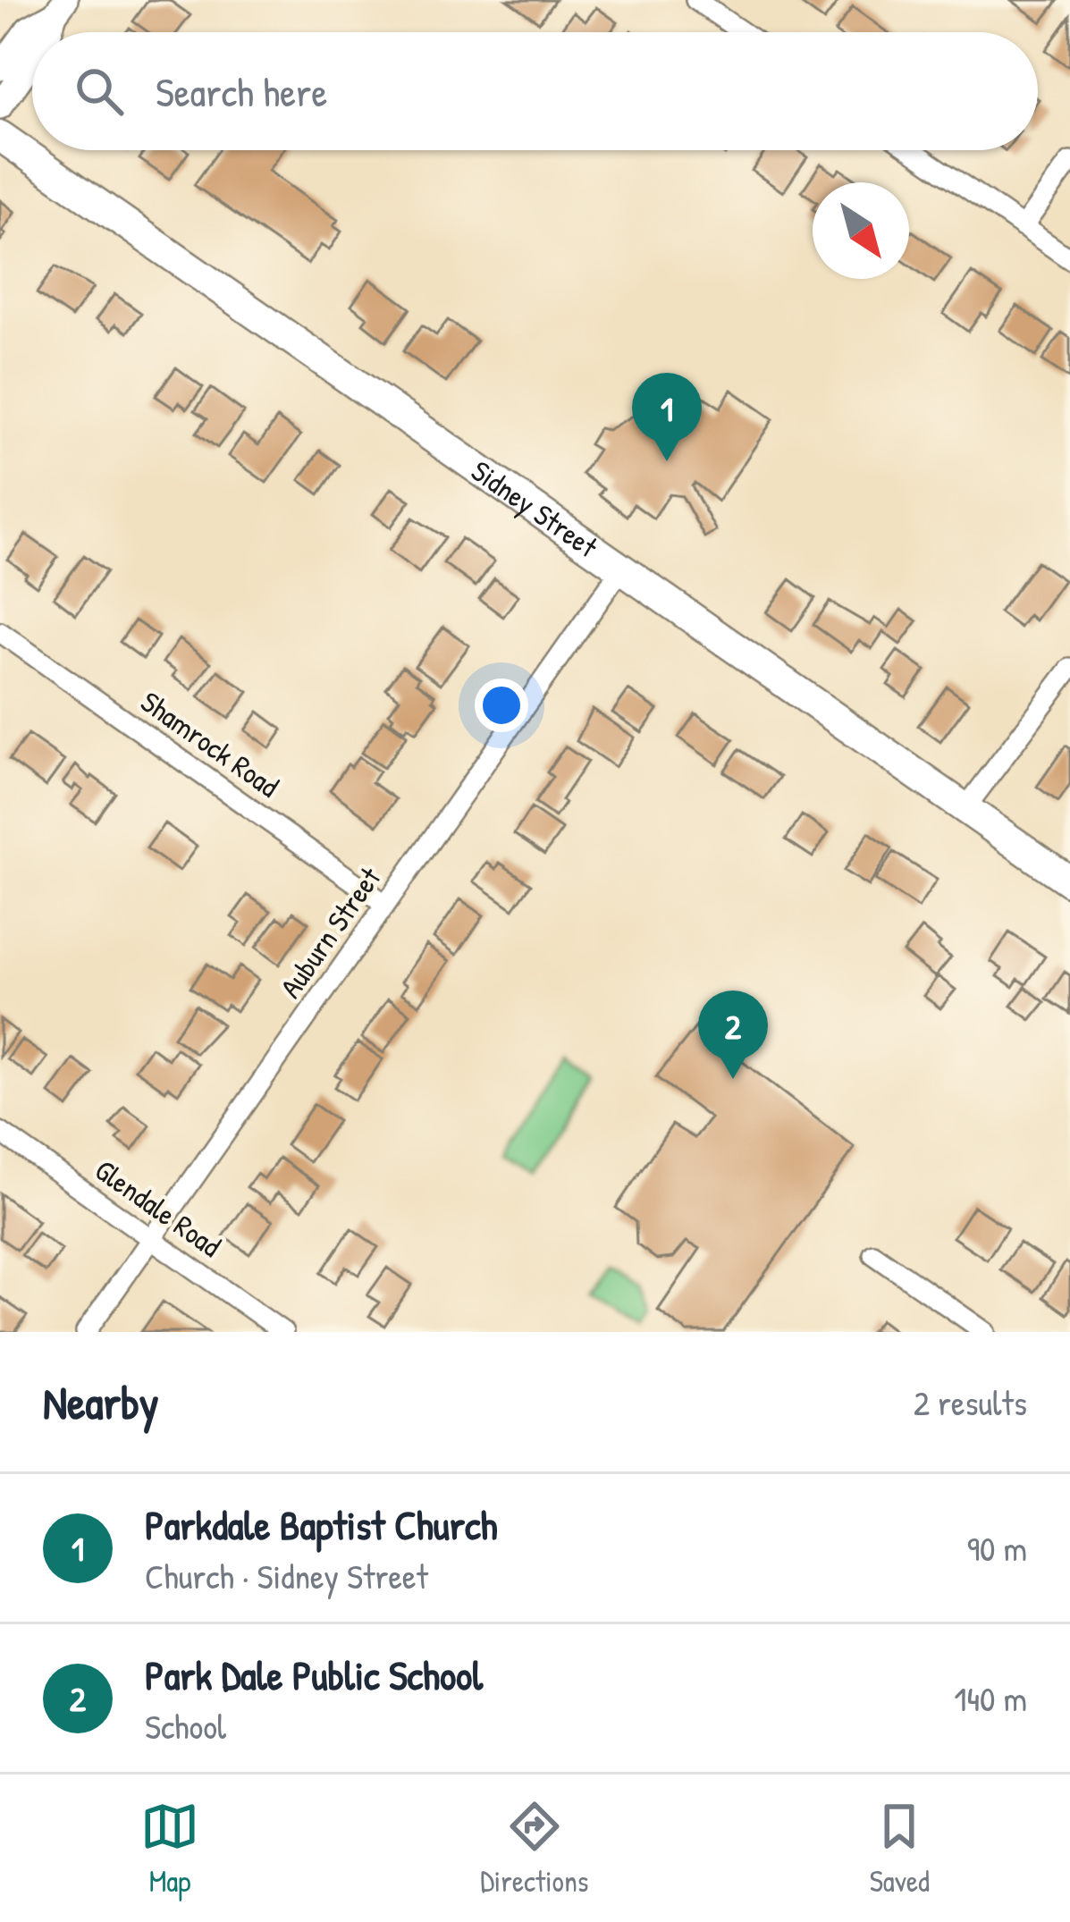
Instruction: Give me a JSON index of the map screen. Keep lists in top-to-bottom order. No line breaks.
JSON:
{"streets":{"main road":["Sidney Street"],"street":["Shamrock Road","Auburn Street","Glendale Road"]},"crossings":[["Sidney Street","Auburn Street"],["Shamrock Road","Auburn Street"],["Auburn Street","Glendale Road"]],"north":"bottom right","page":{"search":"Search here","pins":["1","2"],"heading":["Nearby","2 results"],"list":[{"mark":"1","name":"Parkdale Baptist Church","note":"Church · Sidney Street","value":"90 m"},{"mark":"2","name":"Park Dale Public School","note":"School","value":"140 m"}],"nav":["Map","Directions","Saved"]}}
